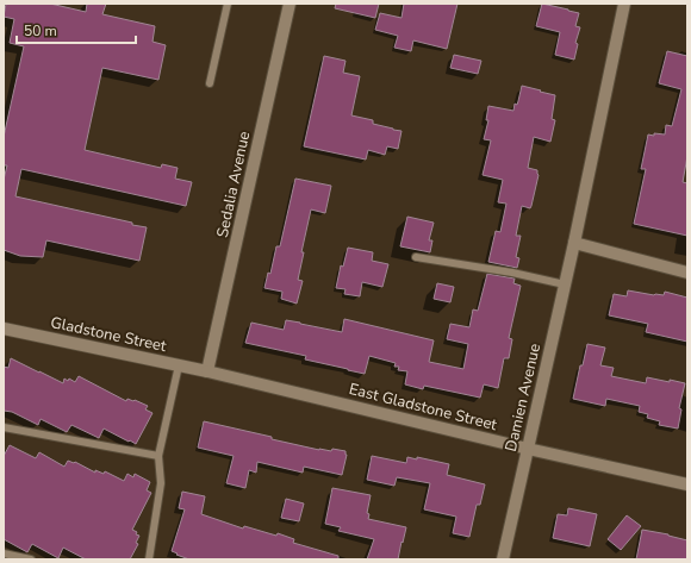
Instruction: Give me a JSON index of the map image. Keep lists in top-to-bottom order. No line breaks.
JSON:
{"streets":{"street":["Sedalia Avenue","Gladstone Street","Damien Avenue","East Gladstone Street"]},"crossings":[["Sedalia Avenue","Gladstone Street"],["Sedalia Avenue","East Gladstone Street"],["Gladstone Street","East Gladstone Street"],["Damien Avenue","East Gladstone Street"]],"scale_bar":"50 m"}
